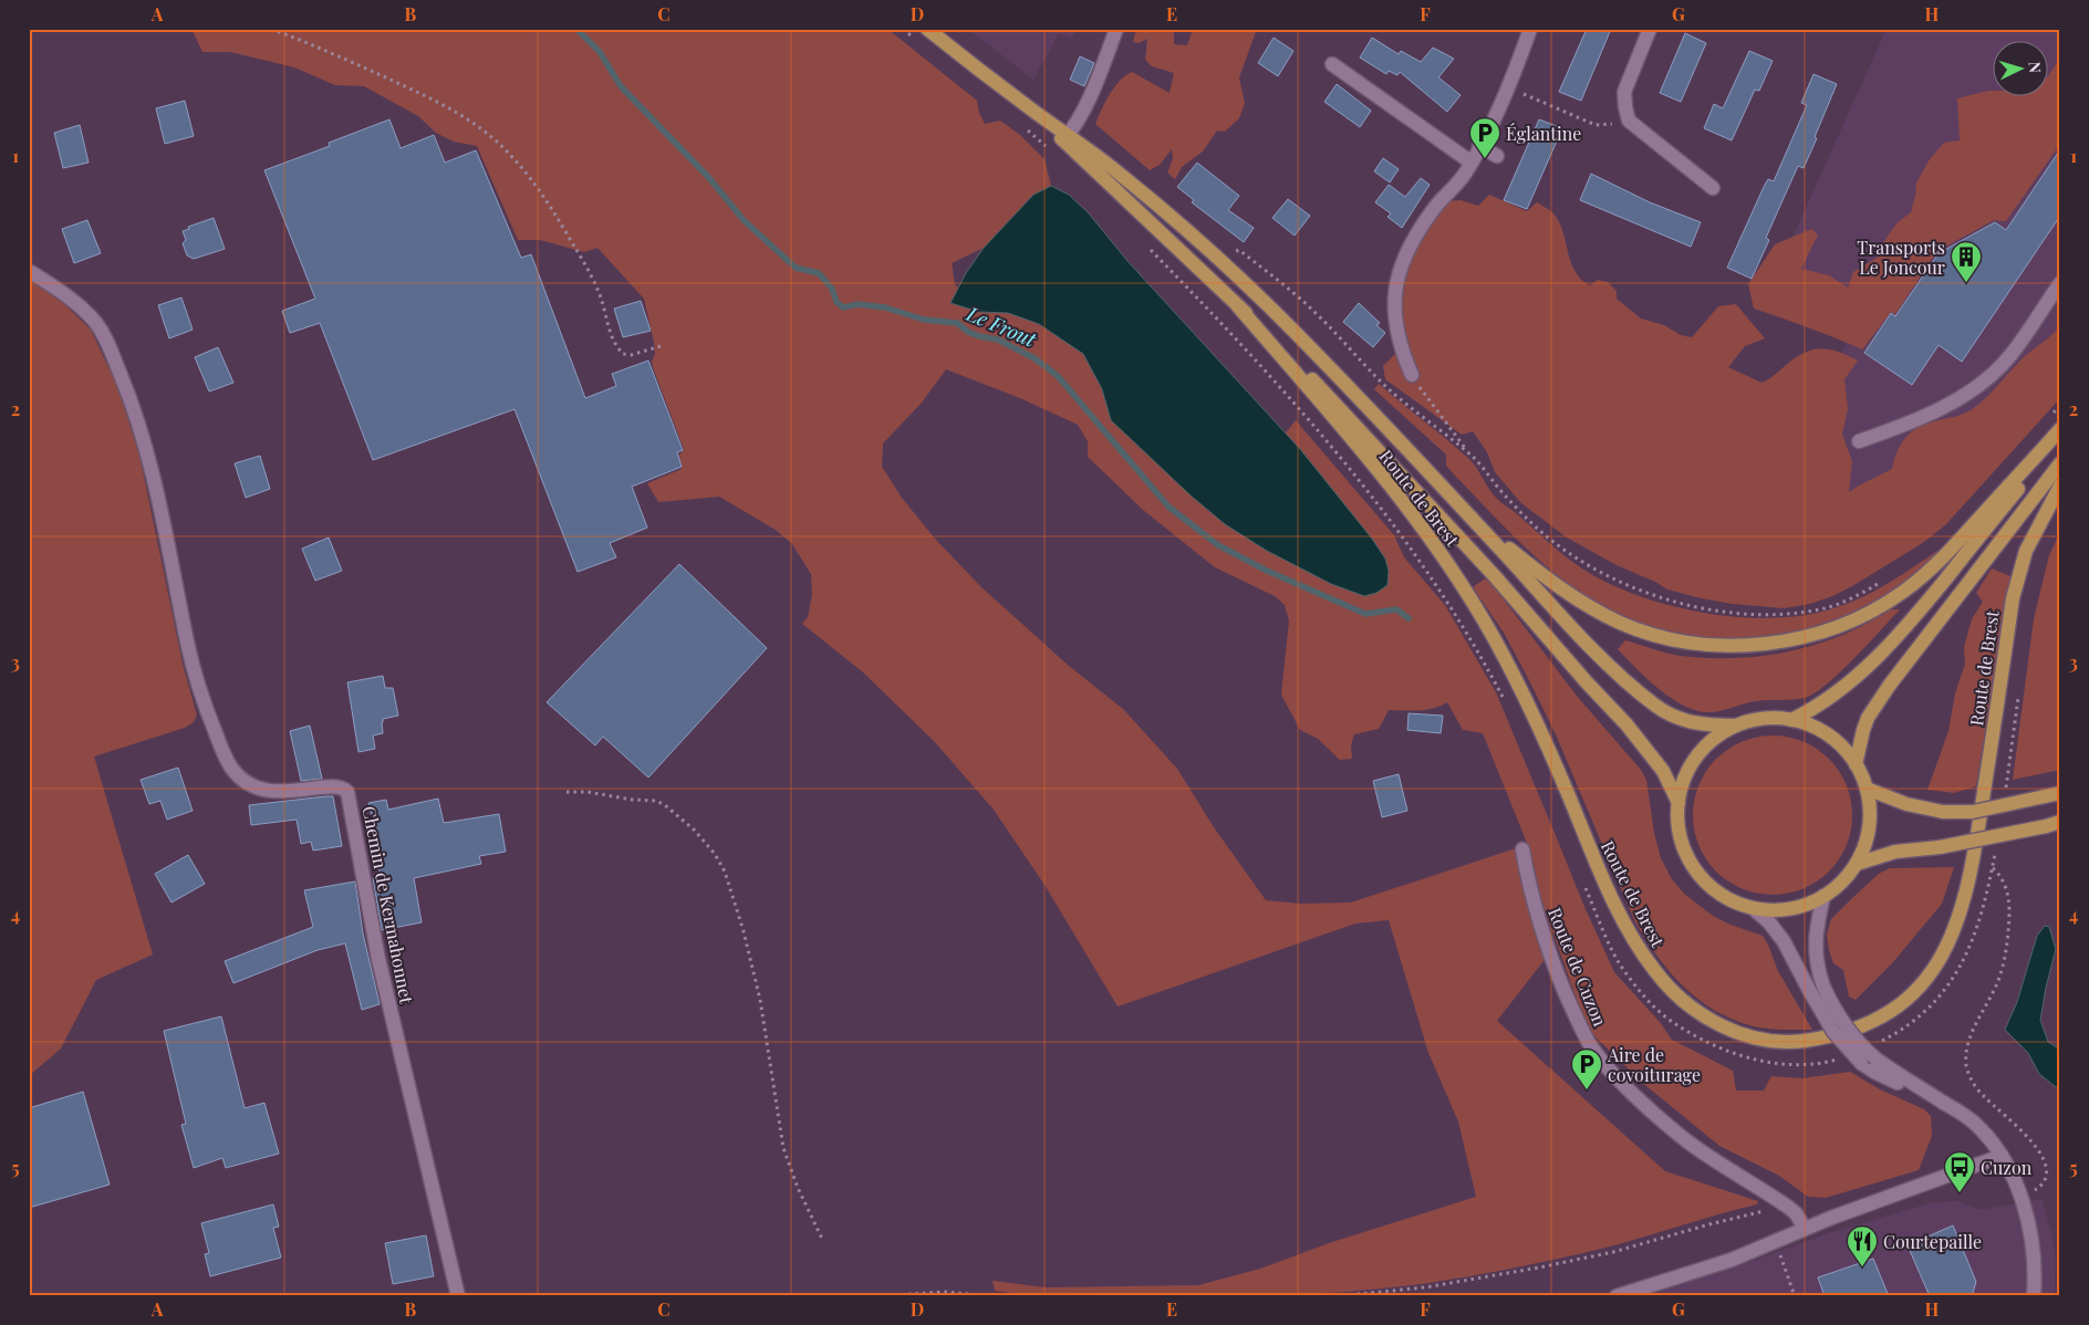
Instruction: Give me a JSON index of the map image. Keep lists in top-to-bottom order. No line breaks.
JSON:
{"streets":{"main road":["Route de Brest"],"street":["Chemin de Kermahonnet","Route de Cuzon"]},"water":["Le Frout"],"places":{"parking":["Églantine","Aire de covoiturage"],"building":["Transports Le Joncour"],"bus stop":["Cuzon"],"restaurant":["Courtepaille"]},"north":"right","grid":{"columns":["A","B","C","D","E","F","G","H"],"rows":["1","2","3","4","5"]}}
